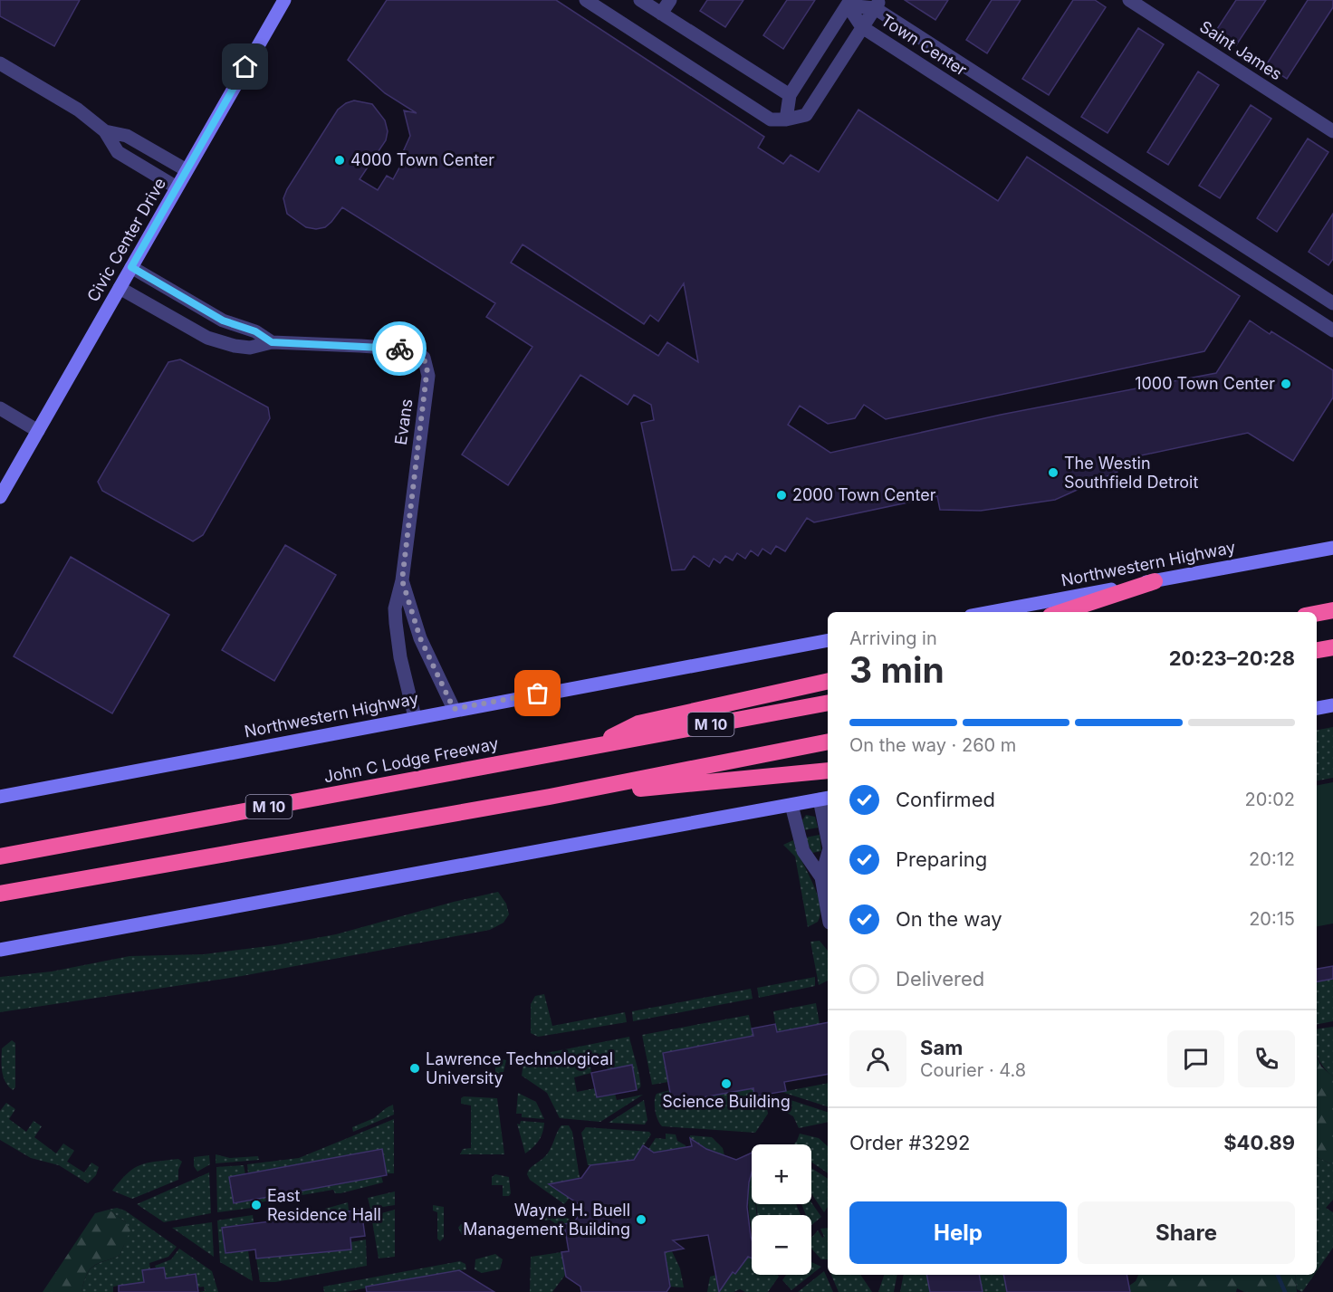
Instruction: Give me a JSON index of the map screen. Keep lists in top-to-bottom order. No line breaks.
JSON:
{"streets":{"highway":["M 10","John C Lodge Freeway"],"main road":["Civic Center Drive","Northwestern Highway"],"street":["Town Center","Saint James","Evans"]},"crossings":[["Civic Center Drive","Evans"],["Evans","Northwestern Highway"]],"places":["4000 Town Center","1000 Town Center","The Westin Southfield Detroit","2000 Town Center","Lawrence Technological University","Science Building","East Residence Hall","Wayne H. Buell Management Building"],"page":{"heading":["3 min","Arriving in","20:23–20:28"],"panel":["Sam","Courier · 4.8","Order #3292","$40.89"],"bar":"On the way · 260 m","list":[["Confirmed","20:02"],["Preparing","20:12"],["On the way","20:15"],"Delivered"],"map_buttons":["+","−"],"buttons":["Help","Share"]}}
